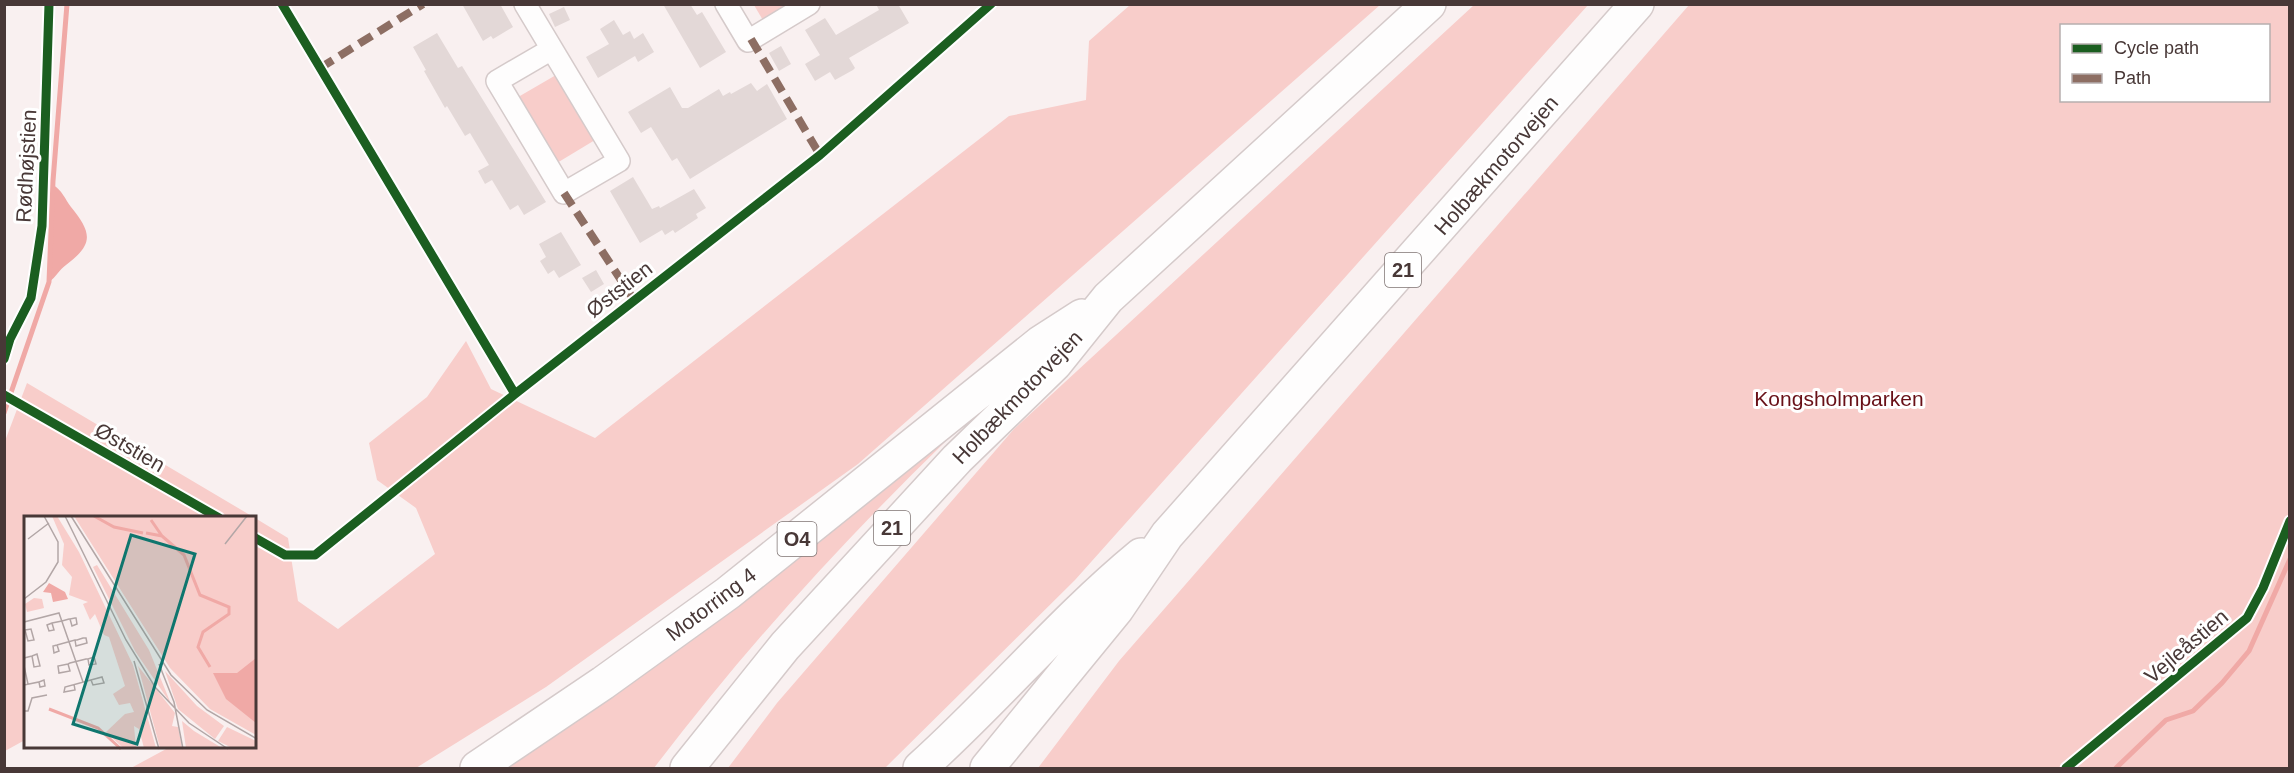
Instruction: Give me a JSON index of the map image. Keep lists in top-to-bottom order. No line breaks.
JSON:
{"streets":{"highway":["Holbækmotorvejen","21","O4","Motorring 4"],"cycle path":["Rødhøjstien","Øststien","Vejleåstien"]},"crossings":[["Holbækmotorvejen","Motorring 4"]],"parks":["Kongsholmparken"],"legend":["Cycle path","Path"]}
